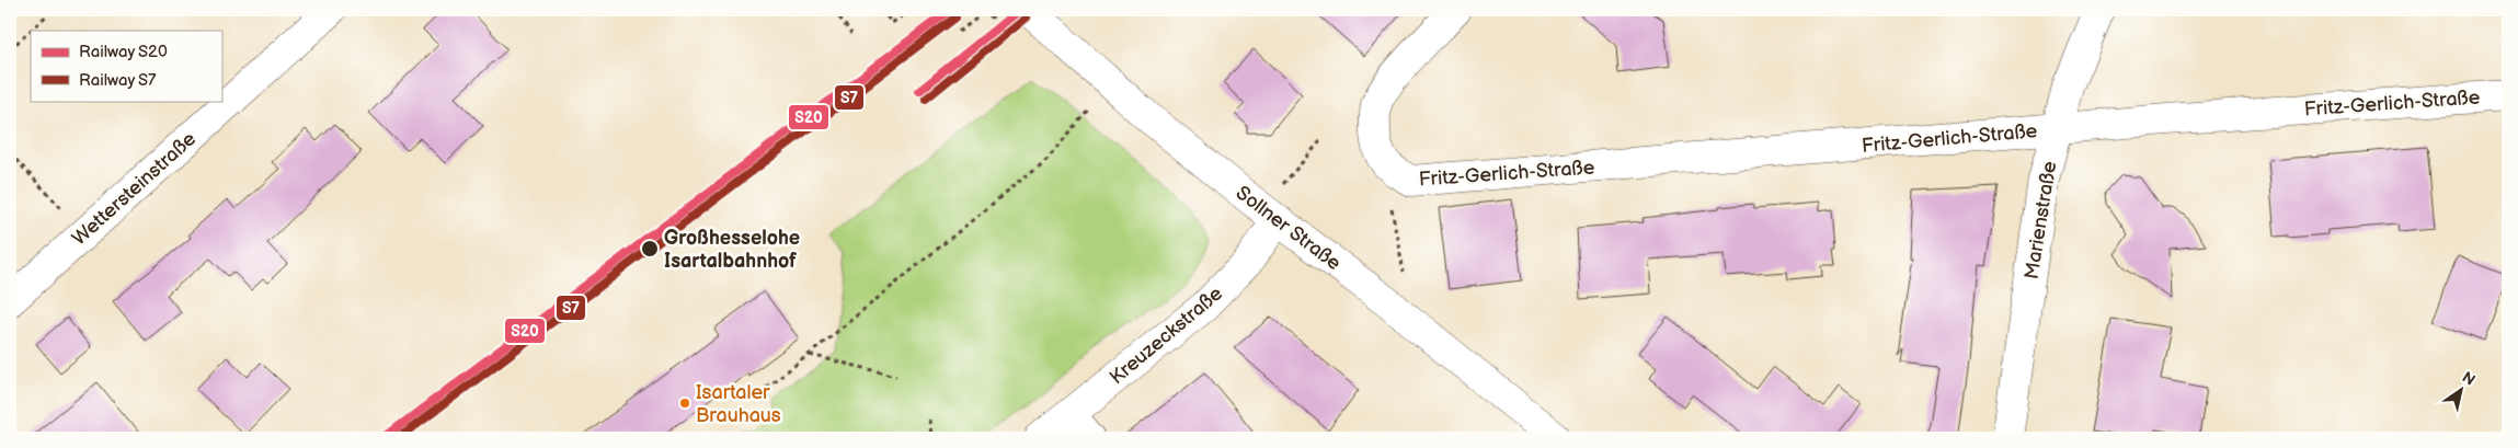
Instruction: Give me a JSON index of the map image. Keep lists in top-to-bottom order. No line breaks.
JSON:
{"streets":{"street":["Fritz-Gerlich-Straße","Wettersteinstraße","Marienstraße","Sollner Straße","Kreuzeckstraße"]},"crossings":[["Fritz-Gerlich-Straße","Marienstraße"],["Sollner Straße","Kreuzeckstraße"]],"places":["Großhesselohe Isartalbahnhof","Isartaler Brauhaus"],"lines":["rail line S20","rail line S7"],"legend":["Railway S20","Railway S7"],"north":"top right"}
